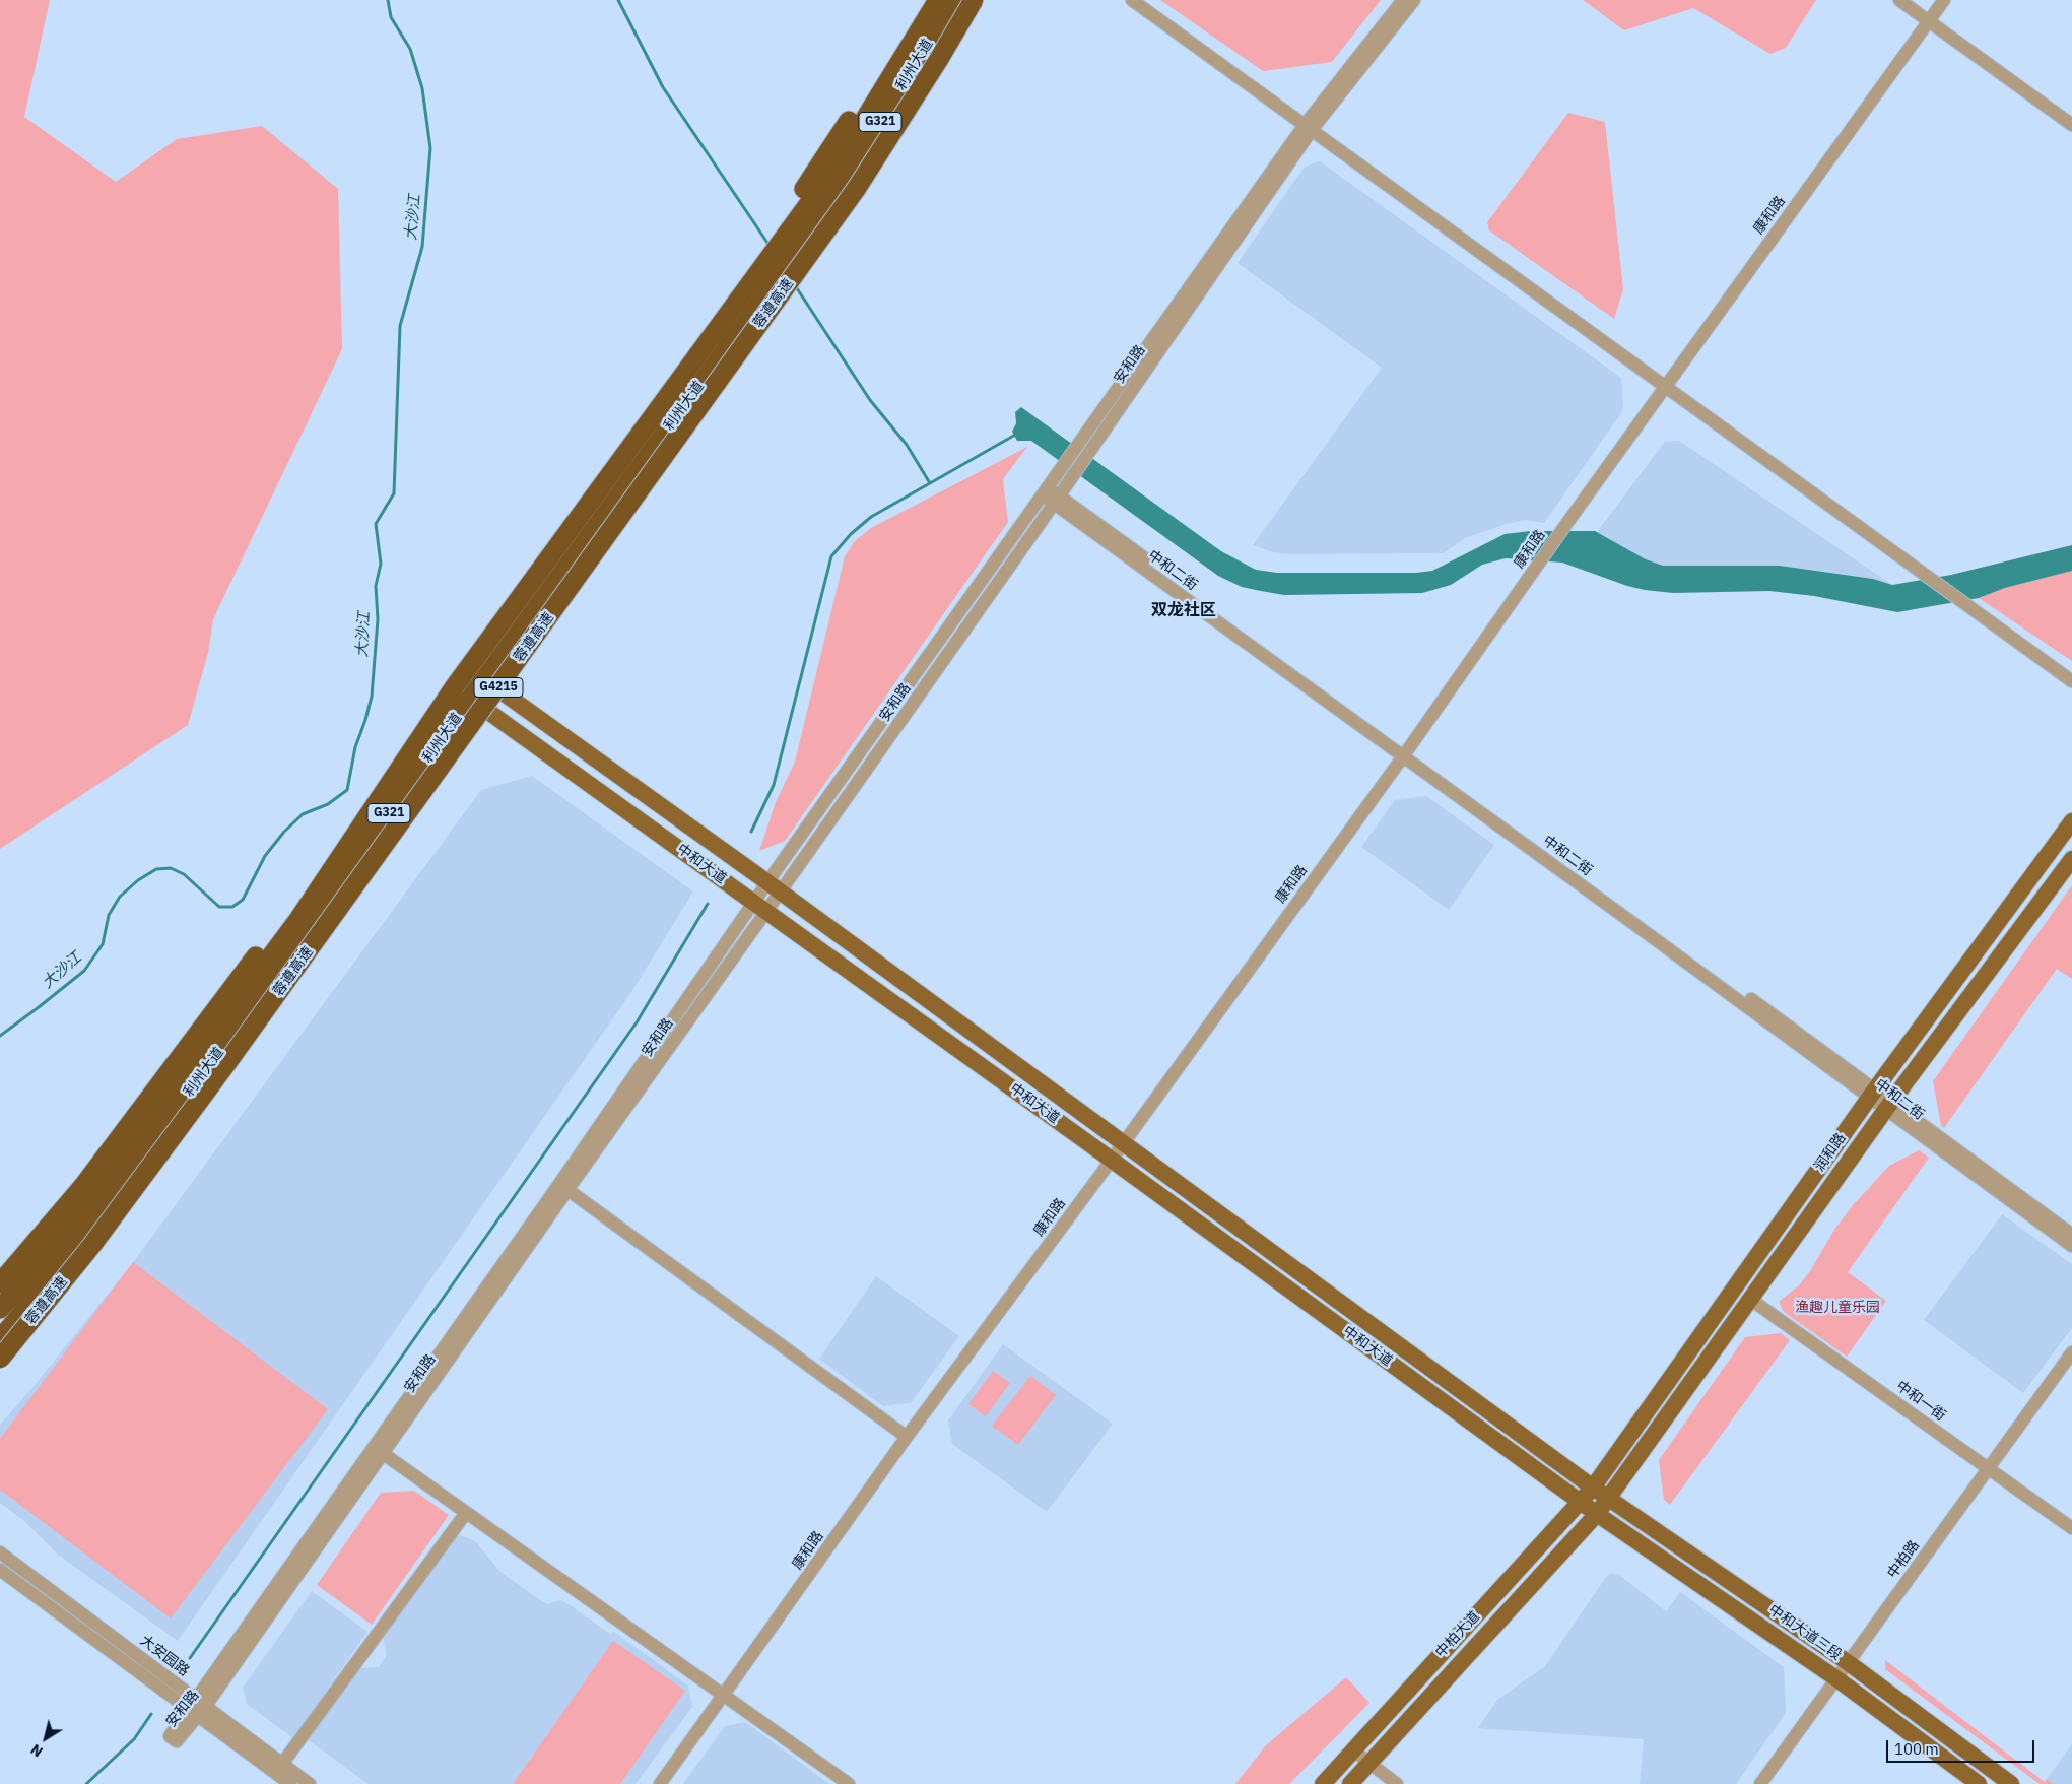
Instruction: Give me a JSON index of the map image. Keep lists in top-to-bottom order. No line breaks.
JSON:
{"streets":{"highway":["利州大道","G321","蓉遵高速","G4215"],"main road":["中和大道","润和路","中和大道三段","中柏大道"],"street":["康和路","安和路","中和二街","中和一街","中柏路","大安园路"]},"crossings":[["利州大道","中和大道"],["康和路","中和二街"],["康和路","中和大道"],["安和路","中和二街"],["安和路","中和大道"],["安和路","大安园路"],["中和二街","润和路"],["中和大道","润和路"],["中和大道","中和大道三段"],["中和大道","中柏大道"],["润和路","中和一街"],["润和路","中和大道三段"],["润和路","中柏大道"],["中和一街","中柏路"],["中柏路","中和大道三段"],["中和大道三段","中柏大道"]],"districts":["双龙社区"],"water":["大沙江"],"parks":["渔趣儿童乐园"],"scale_bar":"100 m","north":"bottom left"}
